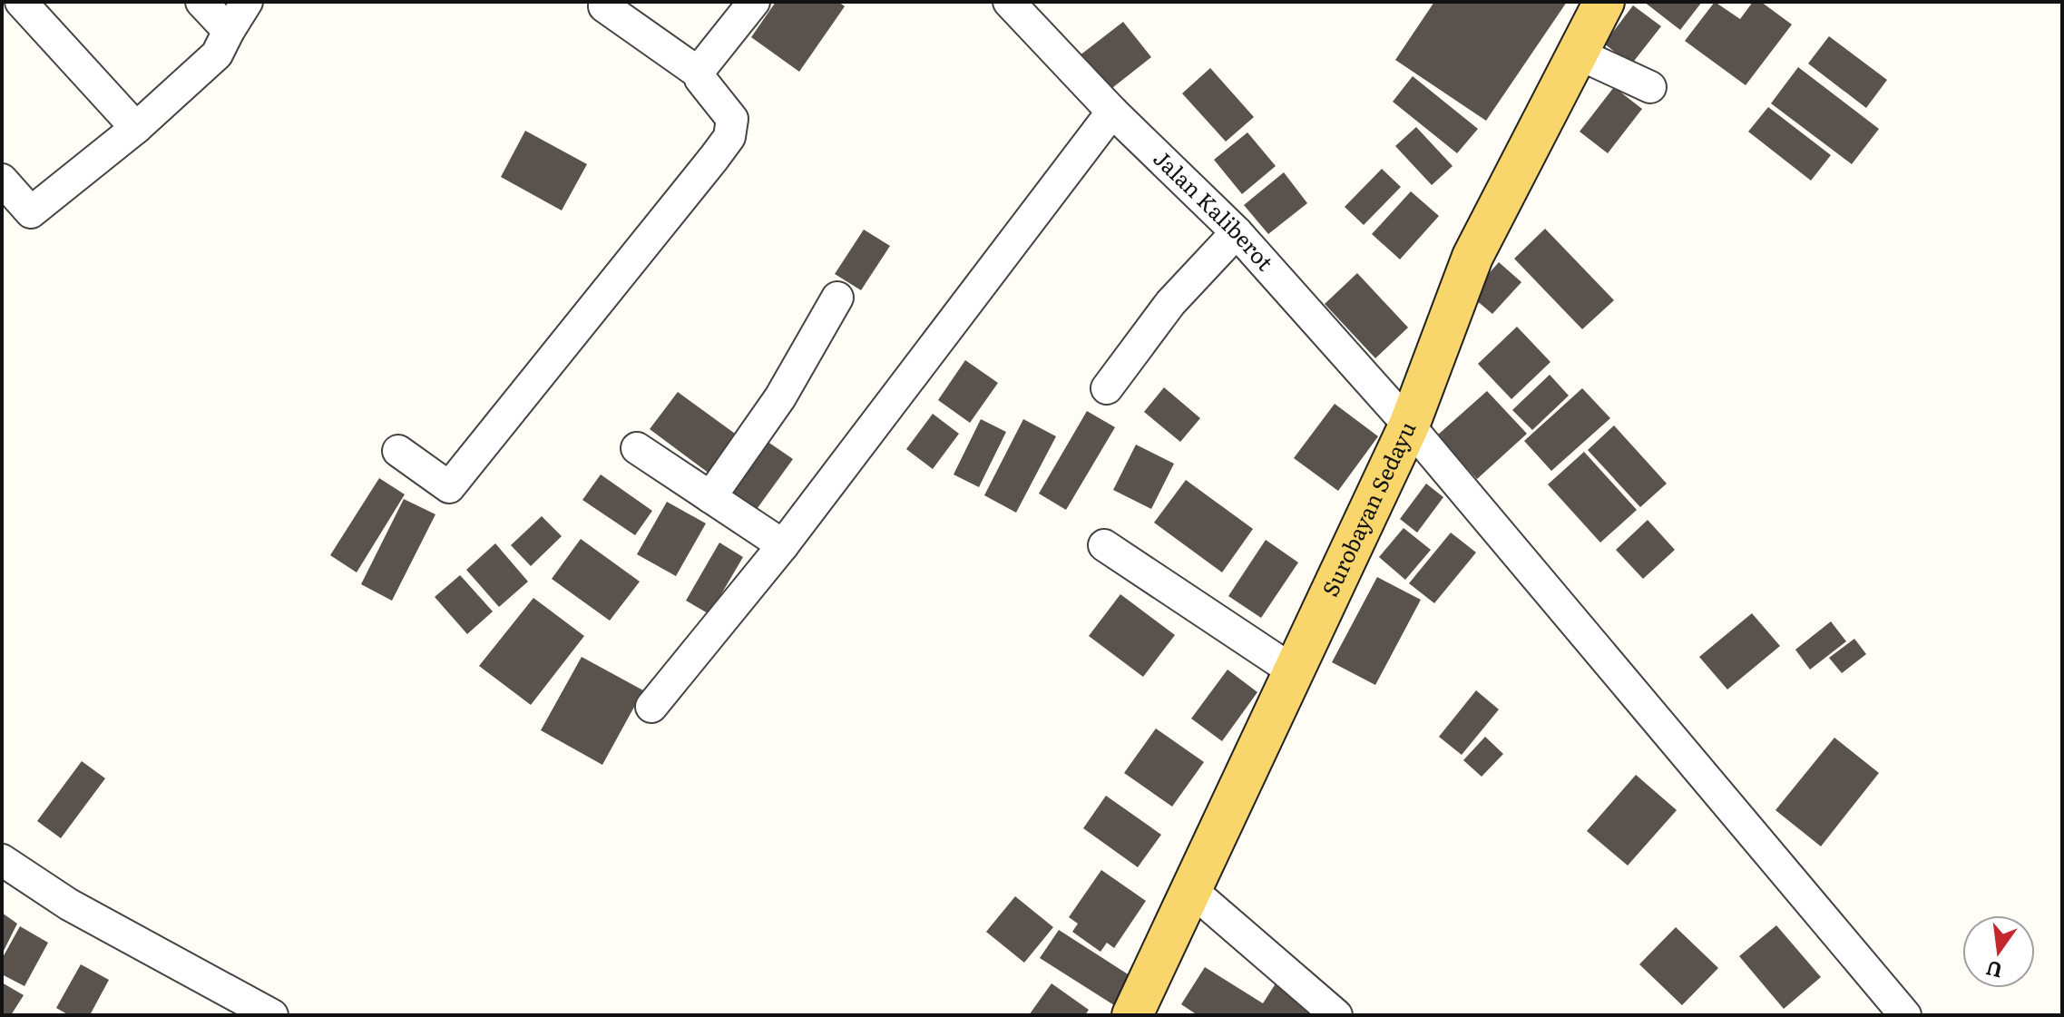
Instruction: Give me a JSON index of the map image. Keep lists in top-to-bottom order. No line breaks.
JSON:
{"streets":{"main road":["Surobayan Sedayu"],"street":["Jalan Kaliberot"]},"crossings":[["Jalan Kaliberot","Surobayan Sedayu"]],"north":"bottom"}
